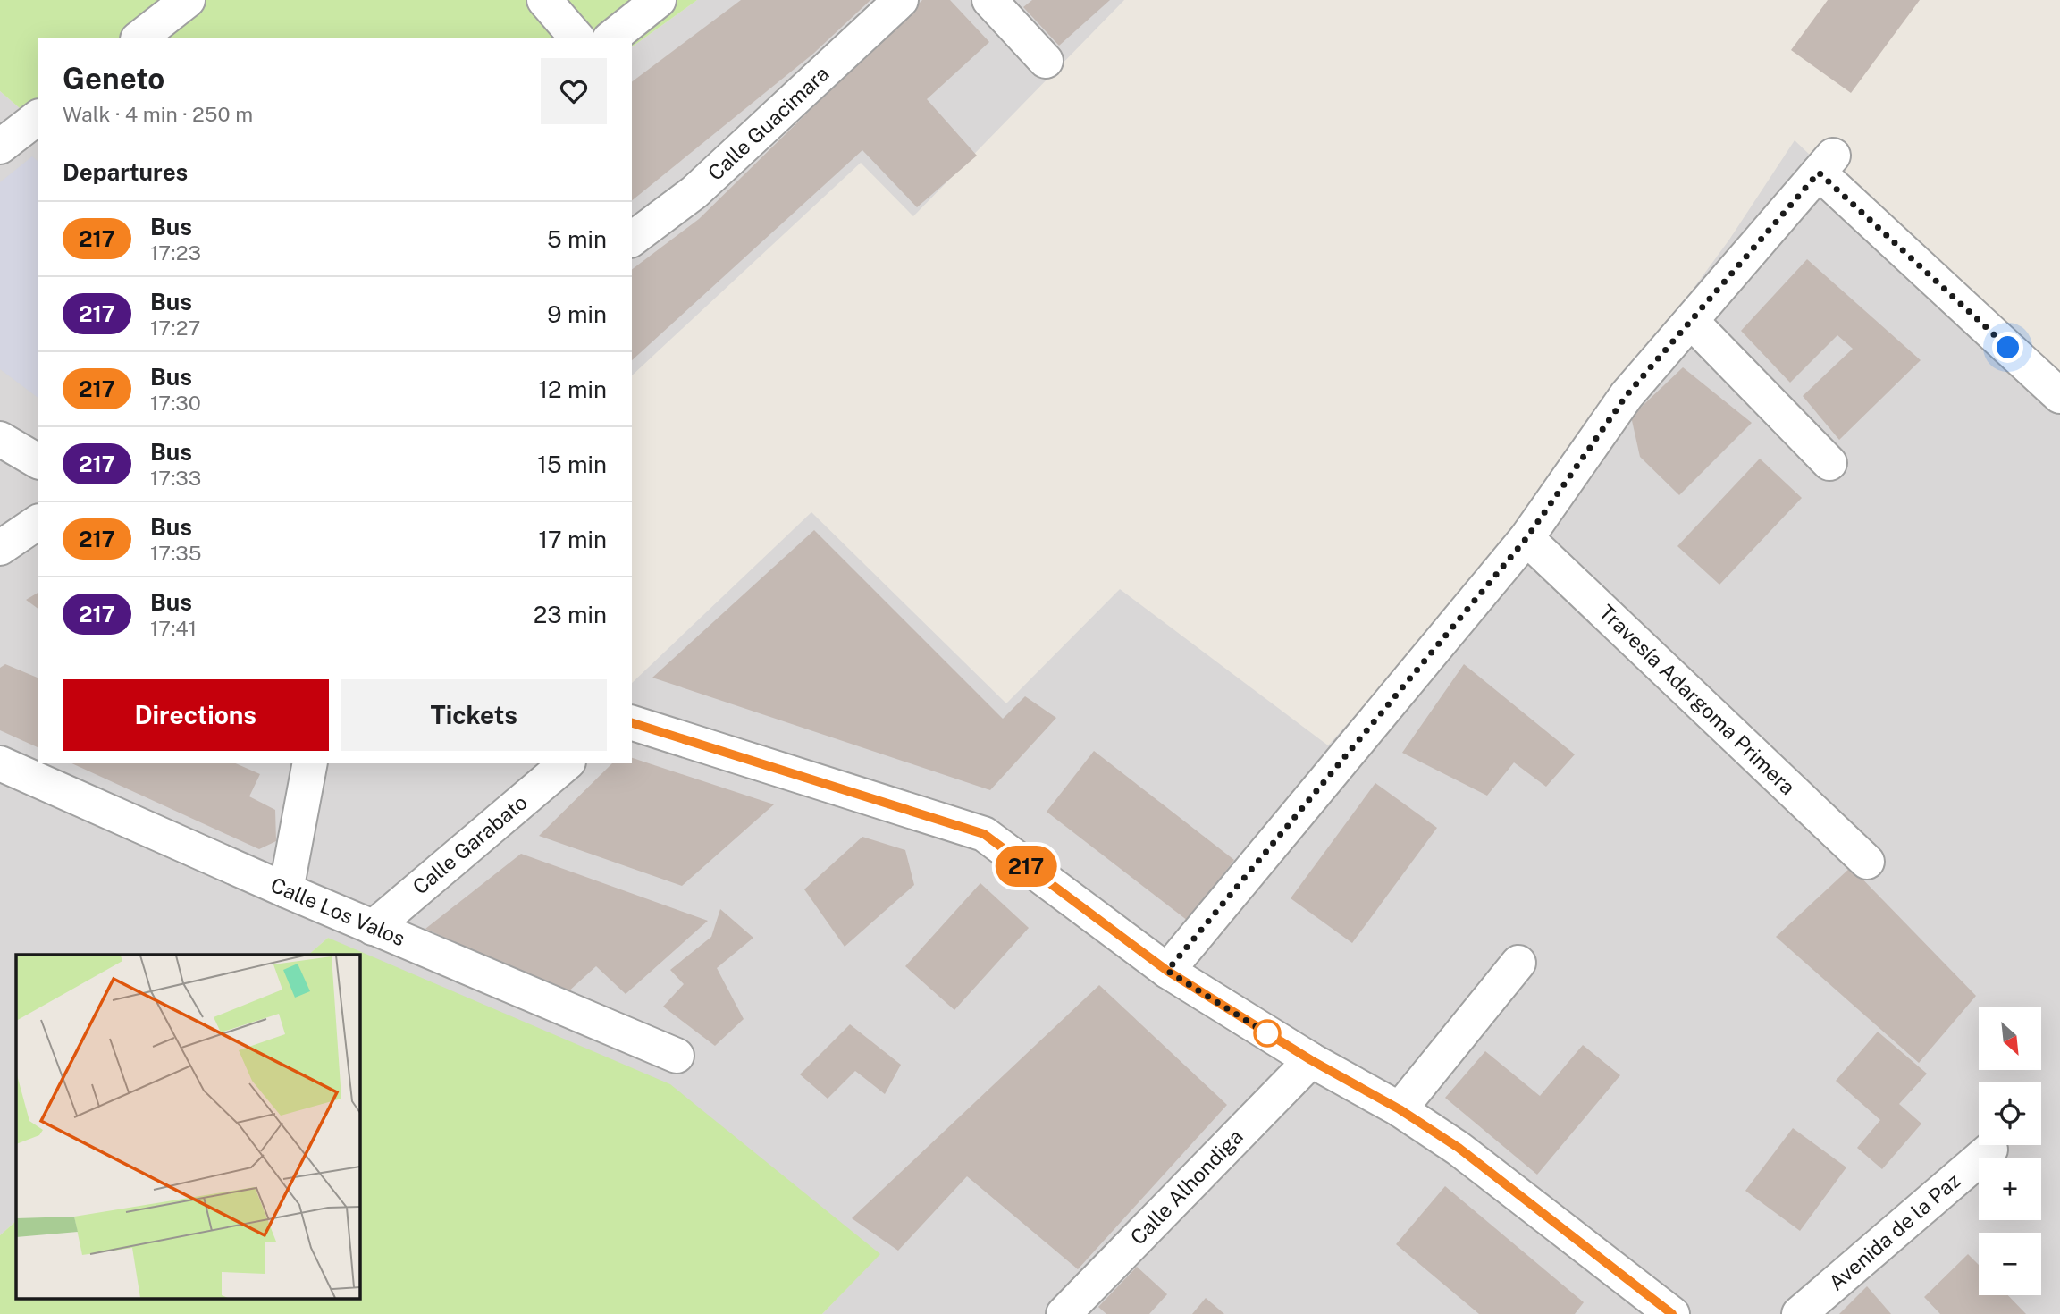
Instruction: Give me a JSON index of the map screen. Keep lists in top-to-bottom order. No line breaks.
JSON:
{"streets":{"street":["Calle Guacimara","Travesía Adargoma Primera","Calle Garabato","Calle Los Valos","Calle Alhondiga","Avenida de la Paz"]},"crossings":[["Calle Garabato","Calle Los Valos"]],"lines":["bus line 217"],"north":"bottom right","page":{"on_map":"217","heading":[["Geneto","Walk · 4 min · 250 m"],"Departures"],"list":[{"mark":"217","name":"Bus","note":"17:23","value":"5 min"},{"mark":"217","name":"Bus","note":"17:27","value":"9 min"},{"mark":"217","name":"Bus","note":"17:30","value":"12 min"},{"mark":"217","name":"Bus","note":"17:33","value":"15 min"},{"mark":"217","name":"Bus","note":"17:35","value":"17 min"},{"mark":"217","name":"Bus","note":"17:41","value":"23 min"}],"buttons":["Directions","Tickets"],"map_buttons":["+","−"]}}
